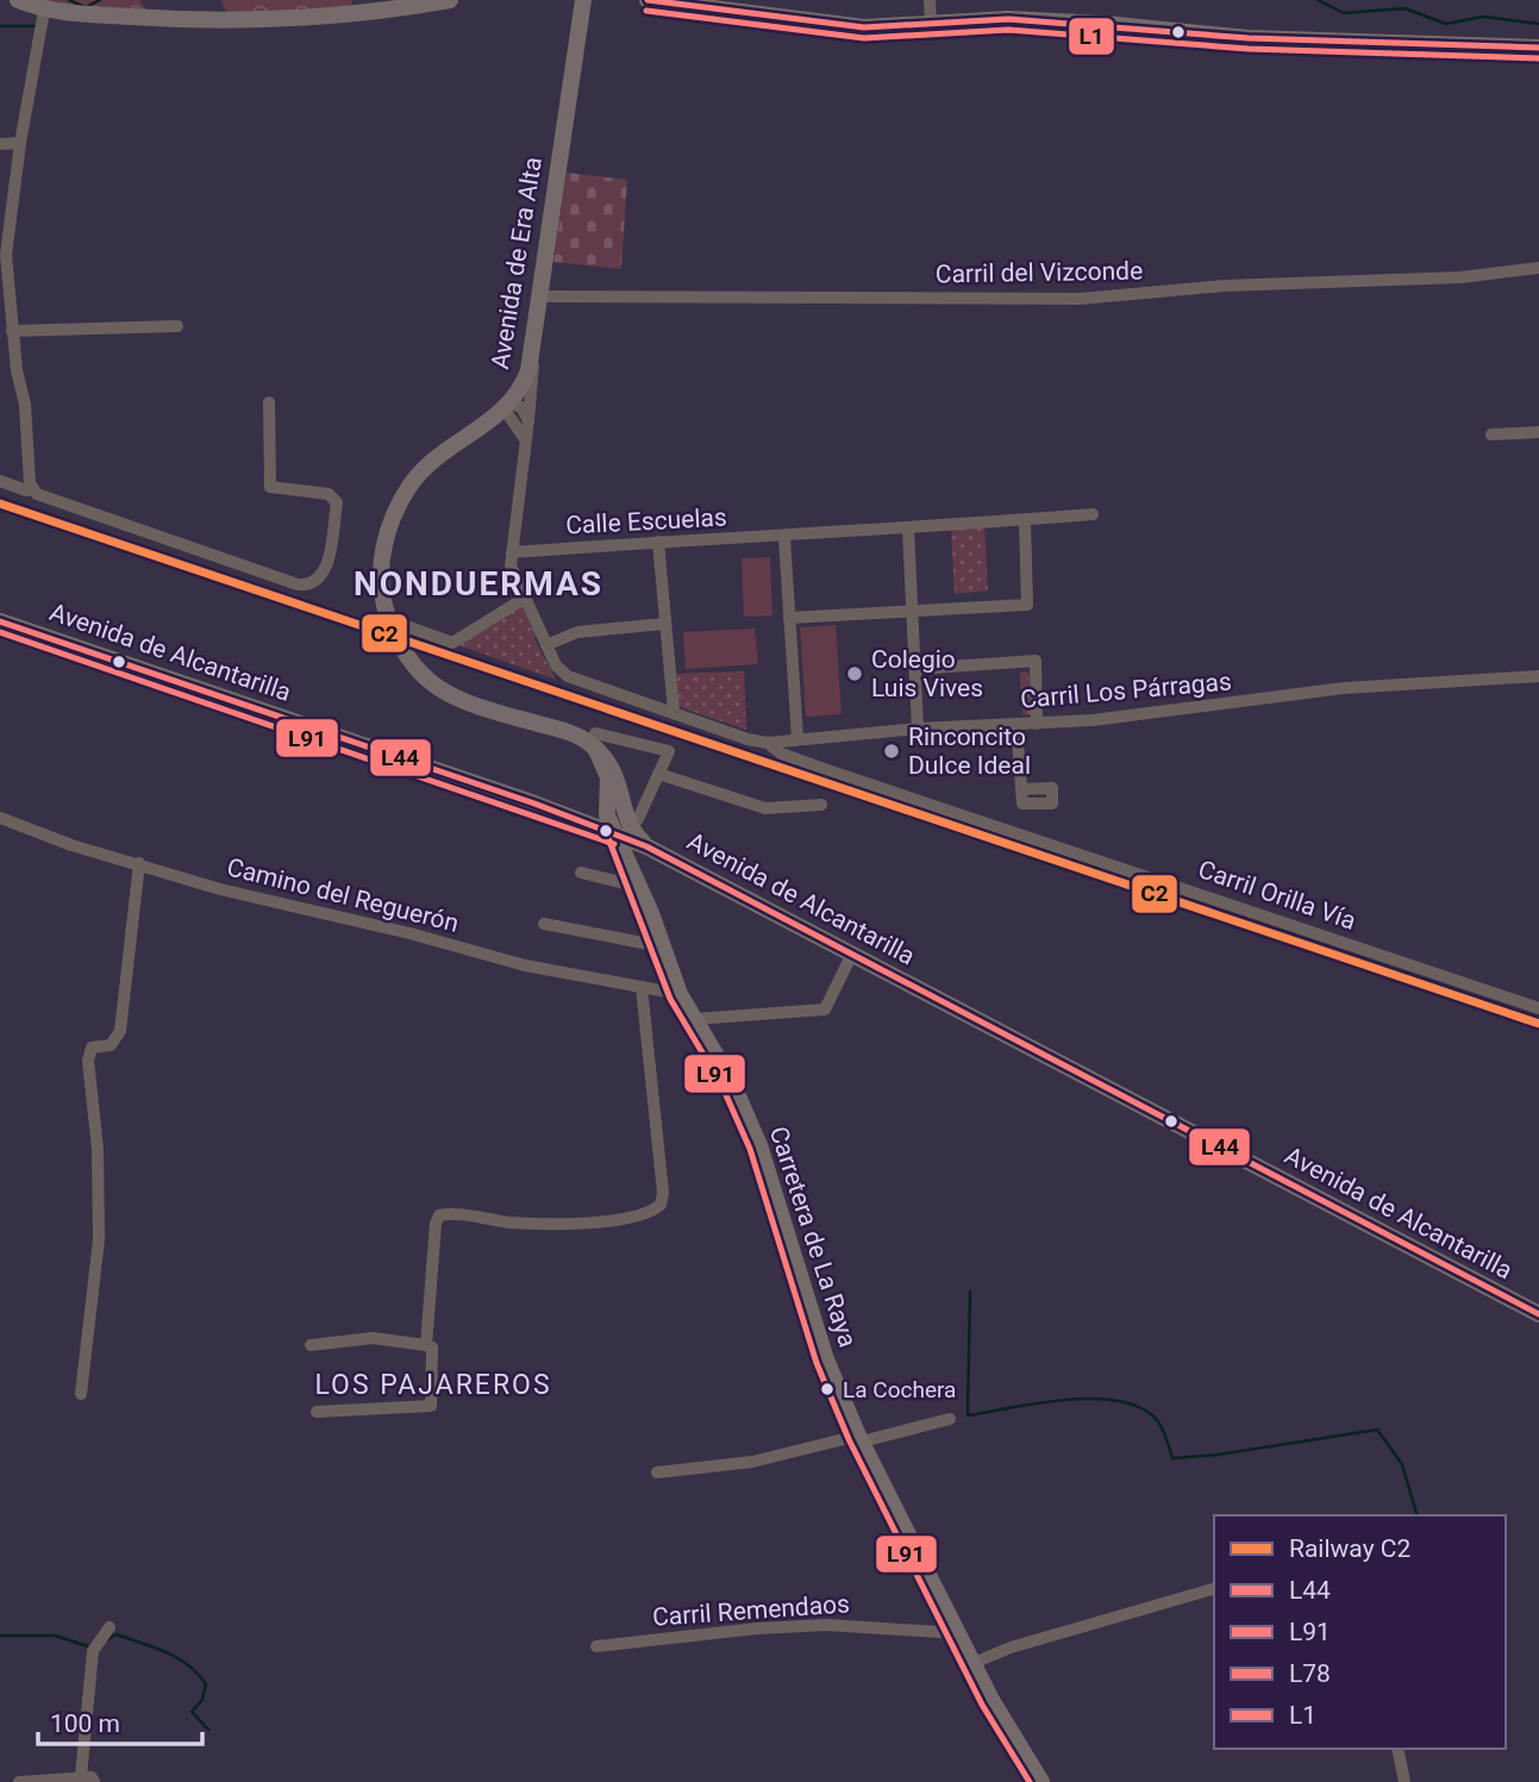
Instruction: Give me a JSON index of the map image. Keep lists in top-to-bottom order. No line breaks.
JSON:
{"streets":{"main road":["Avenida de Era Alta","Avenida de Alcantarilla","Carretera de La Raya"],"street":["Carril del Vizconde","Calle Escuelas","Carril Los Párragas","Camino del Reguerón","Carril Orilla Vía","Carril Remendaos"]},"crossings":[["Avenida de Era Alta","Carril del Vizconde"],["Avenida de Era Alta","Carril Los Párragas"],["Calle Escuelas","Carril Los Párragas"],["Avenida de Alcantarilla","Carretera de La Raya"],["Carril Los Párragas","Carril Orilla Vía"],["Camino del Reguerón","Carretera de La Raya"],["Carretera de La Raya","Carril Remendaos"]],"districts":["NONDUERMAS","LOS PAJAREROS"],"places":["Colegio Luis Vives","Rinconcito Dulce Ideal","La Cochera"],"lines":["transit line L78","transit line L1","rail line C2","transit line L44","transit line L91"],"legend":["Railway C2","L44","L91","L78","L1"],"scale_bar":"100 m"}
